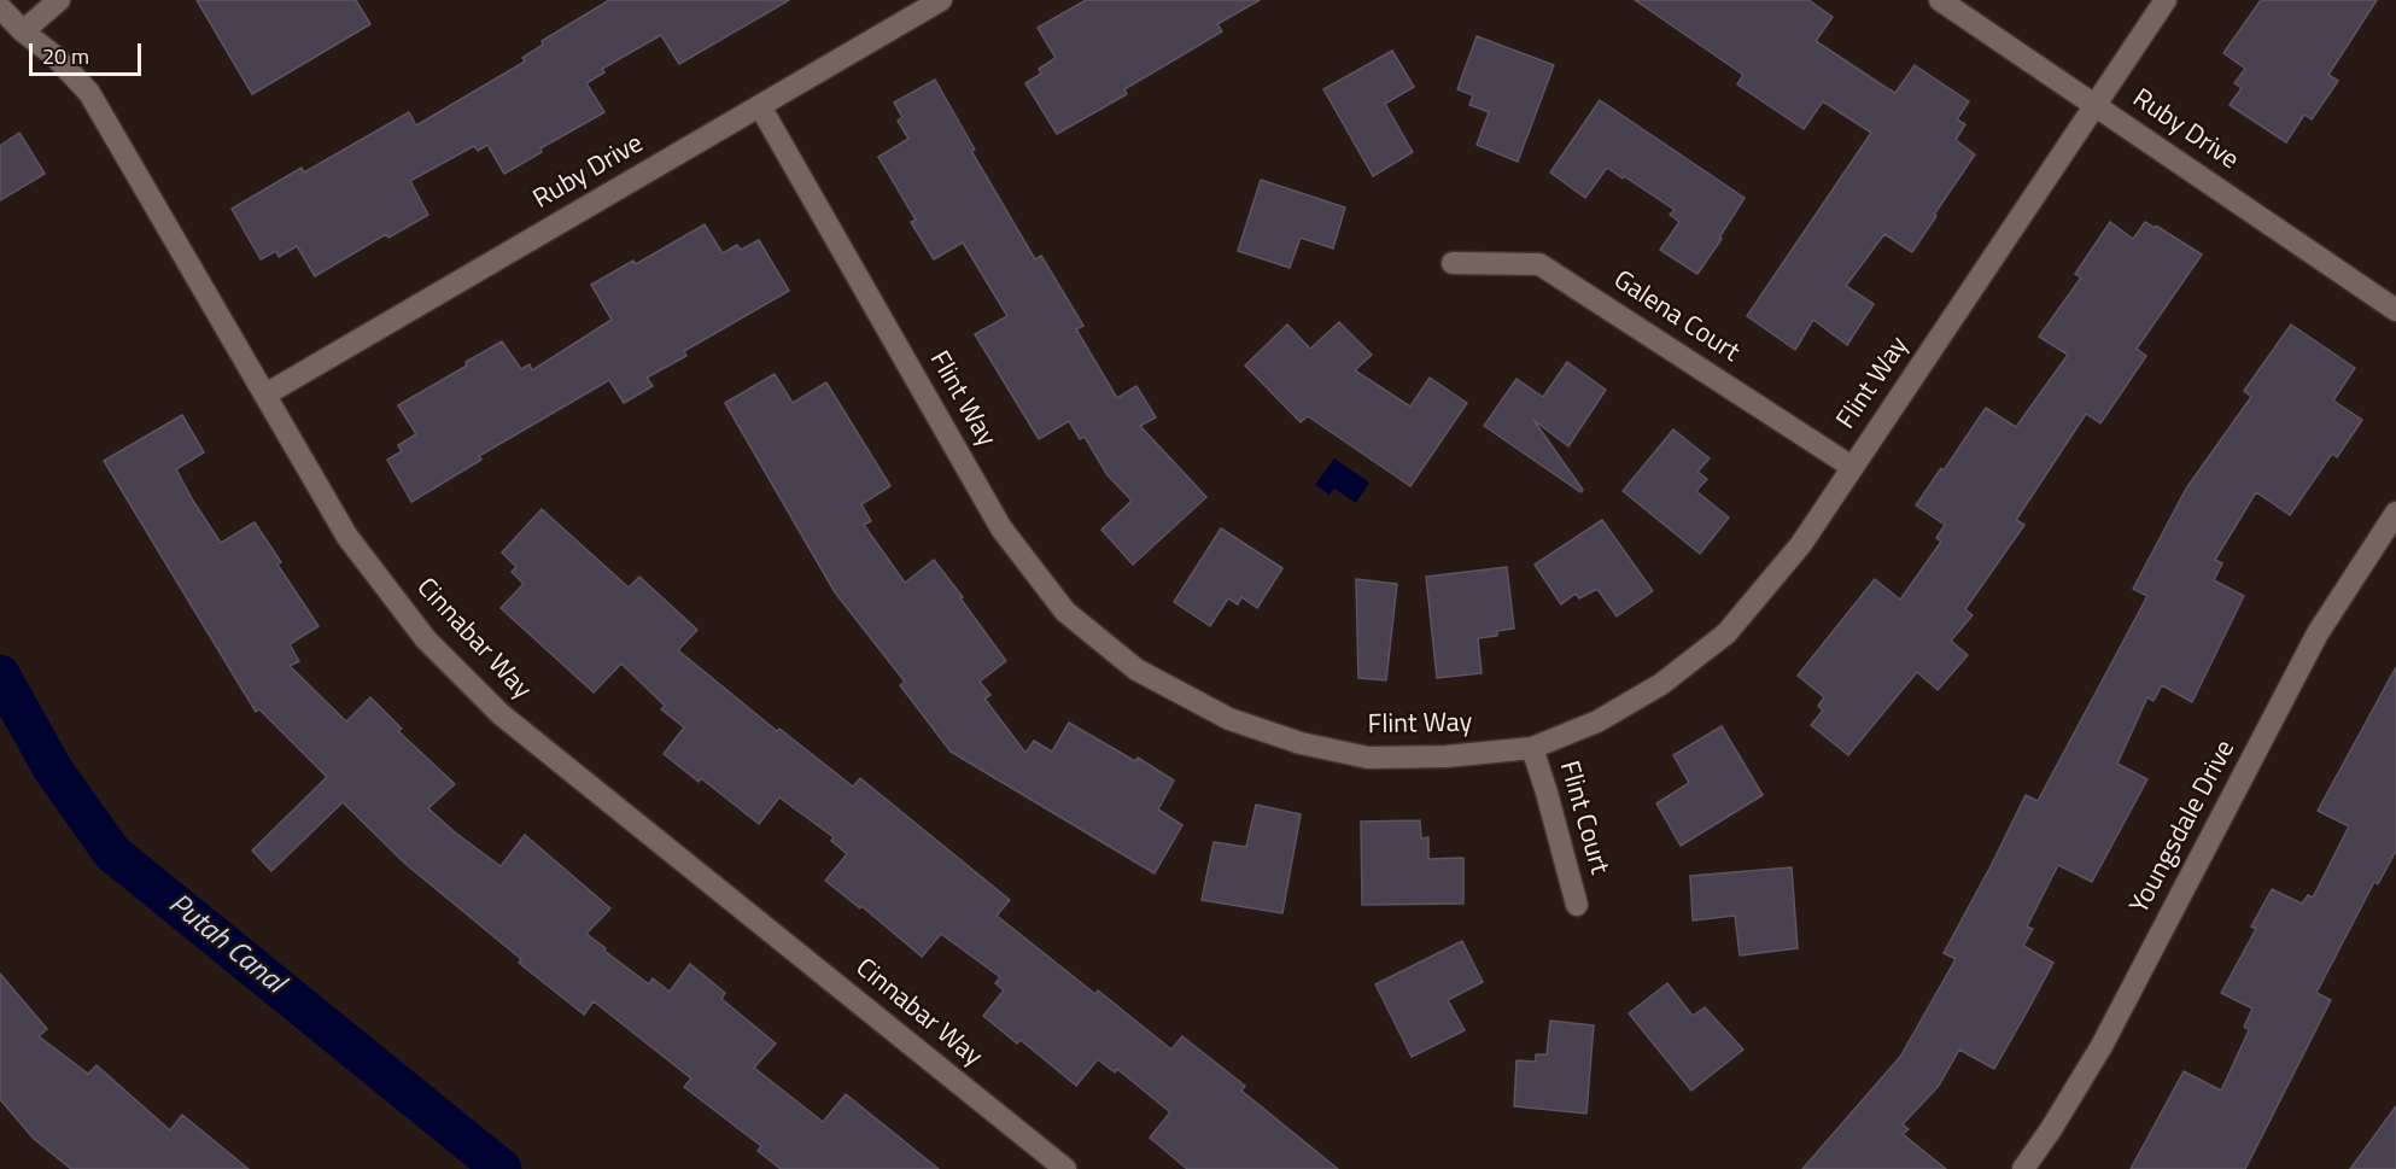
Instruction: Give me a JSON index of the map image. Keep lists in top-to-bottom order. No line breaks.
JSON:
{"streets":{"street":["Ruby Drive","Galena Court","Flint Way","Cinnabar Way","Flint Court","Youngsdale Drive"]},"crossings":[["Ruby Drive","Flint Way"],["Ruby Drive","Cinnabar Way"],["Galena Court","Flint Way"],["Flint Way","Flint Court"]],"water":["Putah Canal"],"scale_bar":"20 m"}
